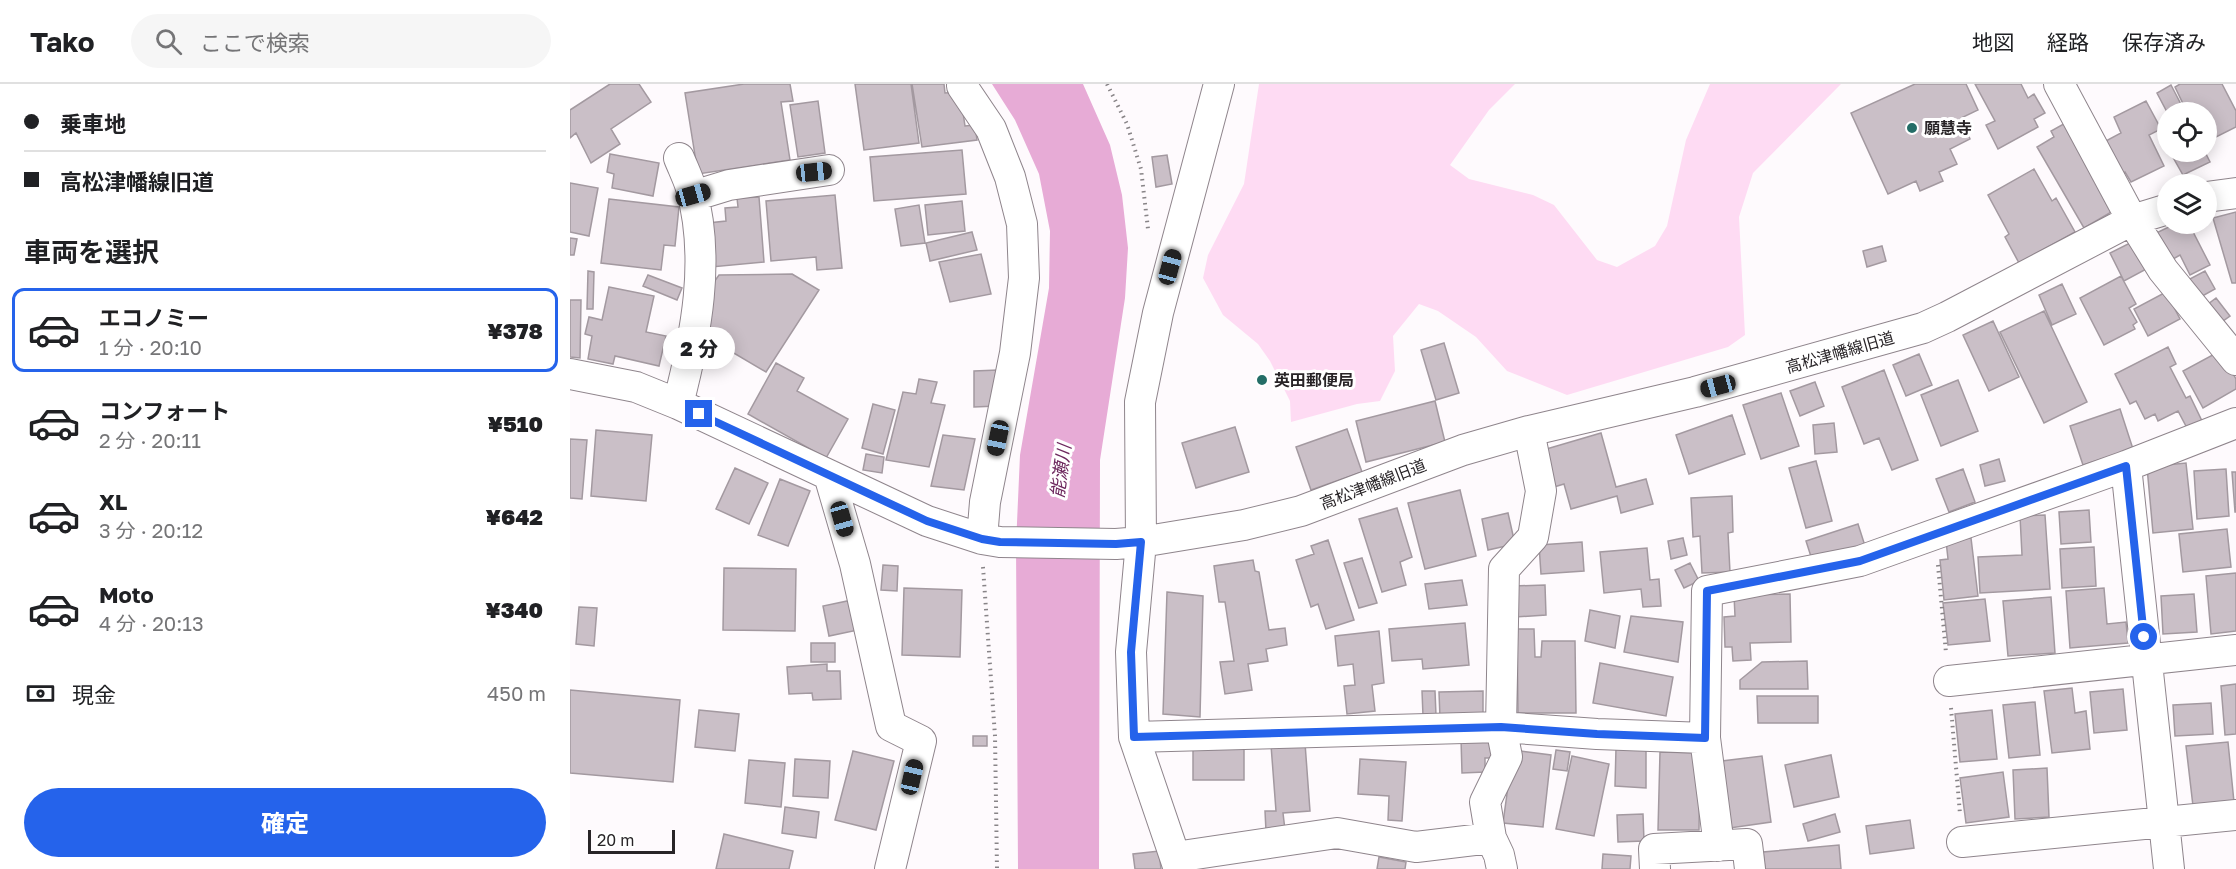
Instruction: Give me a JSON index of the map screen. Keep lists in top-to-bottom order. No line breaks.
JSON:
{"streets":{"street":["高松津幡線旧道"]},"water":["能瀬川"],"places":["願慧寺","英田郵便局"],"scale_bar":"20 m","page":{"header":"Tako","search":"ここで検索","nav":["地図","経路","保存済み"],"banner":["乗車地","高松津幡線旧道"],"heading":"車両を選択","list":[{"name":"エコノミー","note":"1 分 · 20:10","value":"¥378"},{"name":"コンフォート","note":"2 分 · 20:11","value":"¥510"},{"name":"XL","note":"3 分 · 20:12","value":"¥642"},{"name":"Moto","note":"4 分 · 20:13","value":"¥340"}],"bubble":"2 分","pay":["現金","450 m"],"buttons":"確定","scale":"20 m"}}
